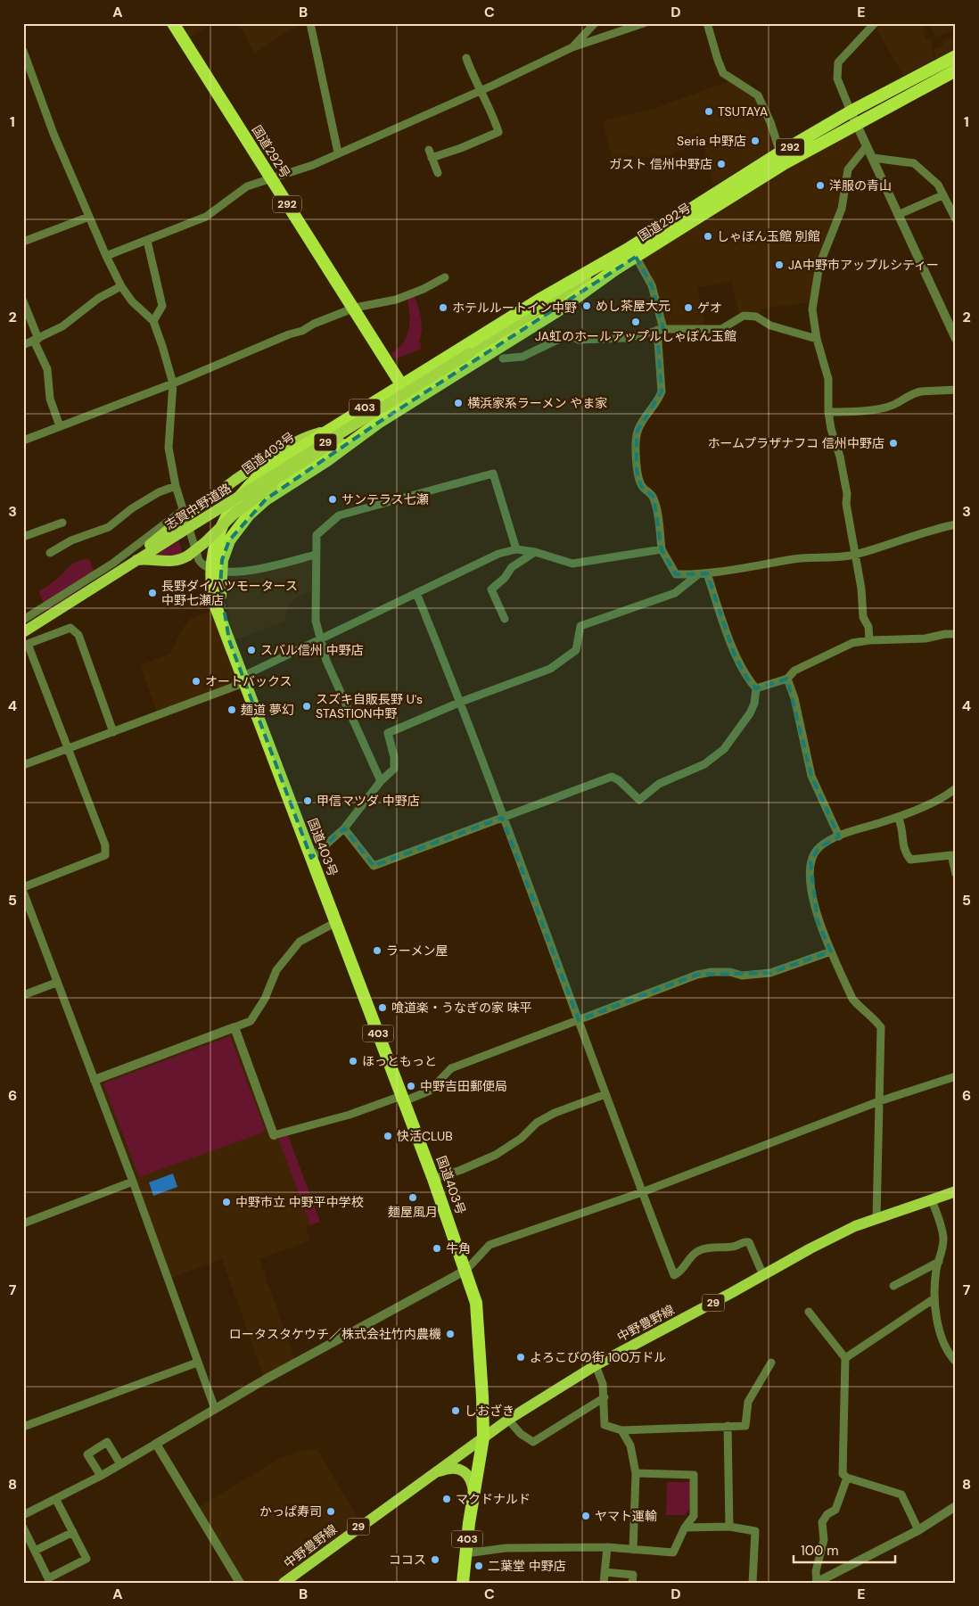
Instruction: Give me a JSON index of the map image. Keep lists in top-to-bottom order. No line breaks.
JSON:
{"streets":{"highway":["292","国道292号","403","国道403号"],"main road":["29","志賀中野道路","中野豊野線"]},"crossings":[["国道292号","国道403号"],["国道292号","志賀中野道路"],["29","国道403号"],["29","志賀中野道路"],["国道403号","中野豊野線"]],"places":["TSUTAYA","Seria 中野店","ガスト 信州中野店","洋服の青山","しゃぼん玉館 別館","JA中野市アップルシティー","めし茶屋大元","ホテルルートイン中野","ゲオ","JA虹のホールアップルしゃぼん玉館","横浜家系ラーメン やま家","ホームプラザナフコ 信州中野店","サンテラス七瀬","長野ダイハツモータース 中野七瀬店","スバル信州 中野店","オートバックス","スズキ自販長野 U's STASTION中野","麺道 夢幻","甲信マツダ 中野店","ラーメン屋","喰道楽・うなぎの家 味平","ほっともっと","中野吉田郵便局","快活CLUB","麺屋風月","中野市立 中野平中学校","牛角","ロータスタケウチ／株式会社竹内農機","よろこびの街 100万ドル","しおざき","マクドナルド","かっぱ寿司","ヤマト運輸","ココス","二葉堂 中野店"],"scale_bar":"100 m","grid":{"columns":["A","B","C","D","E"],"rows":["1","2","3","4","5","6","7","8"]}}
